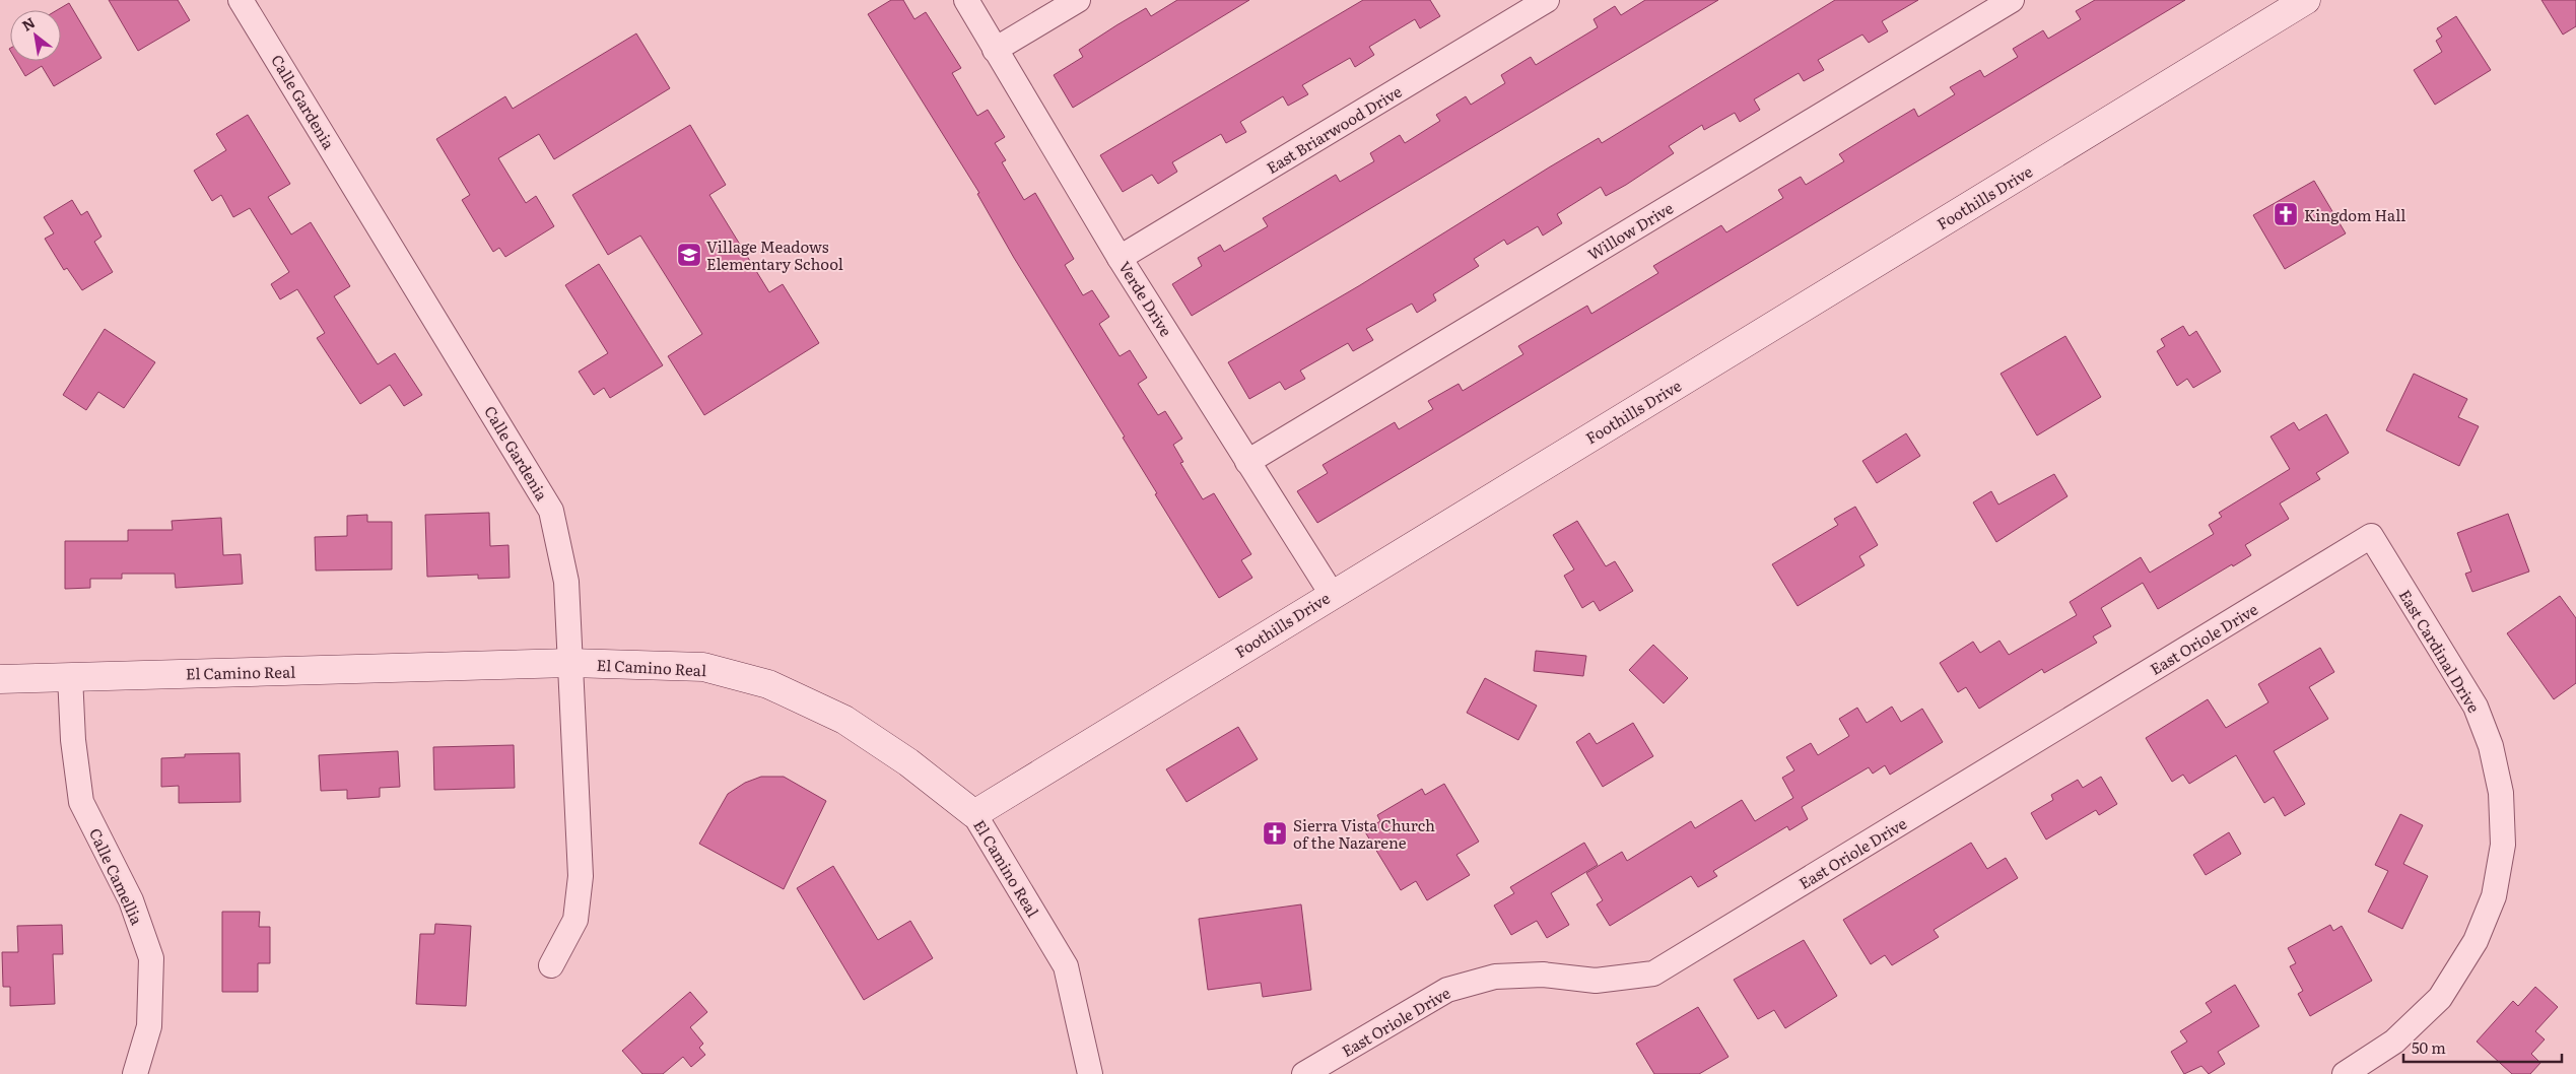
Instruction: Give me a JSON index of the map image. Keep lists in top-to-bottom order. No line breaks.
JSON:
{"streets":{"street":["Calle Gardenia","East Briarwood Drive","Foothills Drive","Willow Drive","Verde Drive","East Oriole Drive","East Cardinal Drive","El Camino Real","Calle Camellia"]},"crossings":[["Calle Gardenia","El Camino Real"],["East Briarwood Drive","Verde Drive"],["Foothills Drive","Verde Drive"],["Foothills Drive","El Camino Real"],["Willow Drive","Verde Drive"],["East Oriole Drive","East Cardinal Drive"],["El Camino Real","Calle Camellia"]],"places":{"church":["Kingdom Hall","Sierra Vista Church of the Nazarene"],"school or university":["Village Meadows Elementary School"]},"scale_bar":"50 m","north":"top left"}
